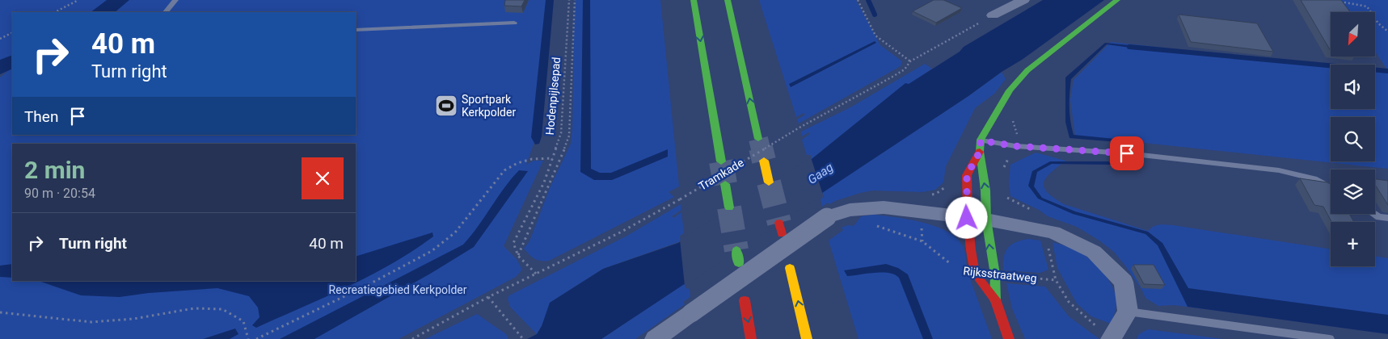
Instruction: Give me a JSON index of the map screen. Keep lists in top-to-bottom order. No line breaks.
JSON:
{"streets":{"path":["Hodenpijlsepad","Tramkade","Rijksstraatweg"]},"water":["Gaag"],"parks":["Recreatiegebied Kerkpolder"],"places":{"sports":["Sportpark Kerkpolder"]},"north":"bottom left","page":{"map_buttons":"+","turn":["40 m","Turn right"],"then":"Then","heading":["2 min","90 m · 20:54"],"list":[{"name":"Turn right","value":"40 m"}]}}
